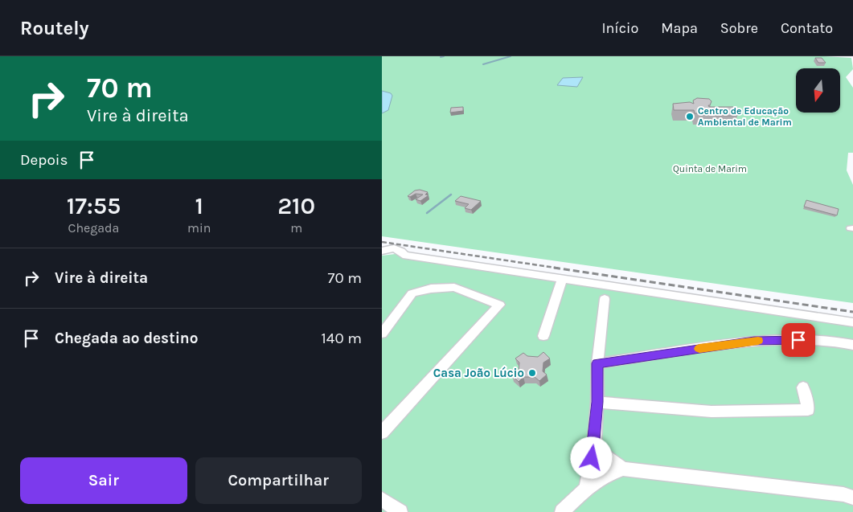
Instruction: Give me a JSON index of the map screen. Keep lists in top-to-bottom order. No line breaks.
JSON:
{"parks":["Quinta de Marim"],"places":["Centro de Educação Ambiental de Marim","Casa João Lúcio"],"north":"bottom","page":{"header":"Routely","nav":["Início","Mapa","Sobre","Contato"],"turn":["70 m","Vire à direita"],"then":"Depois","eta":["17:55","Chegada","1","min","210","m"],"list":[{"name":"Vire à direita","value":"70 m"},{"name":"Chegada ao destino","value":"140 m"}],"buttons":["Sair","Compartilhar"]}}
